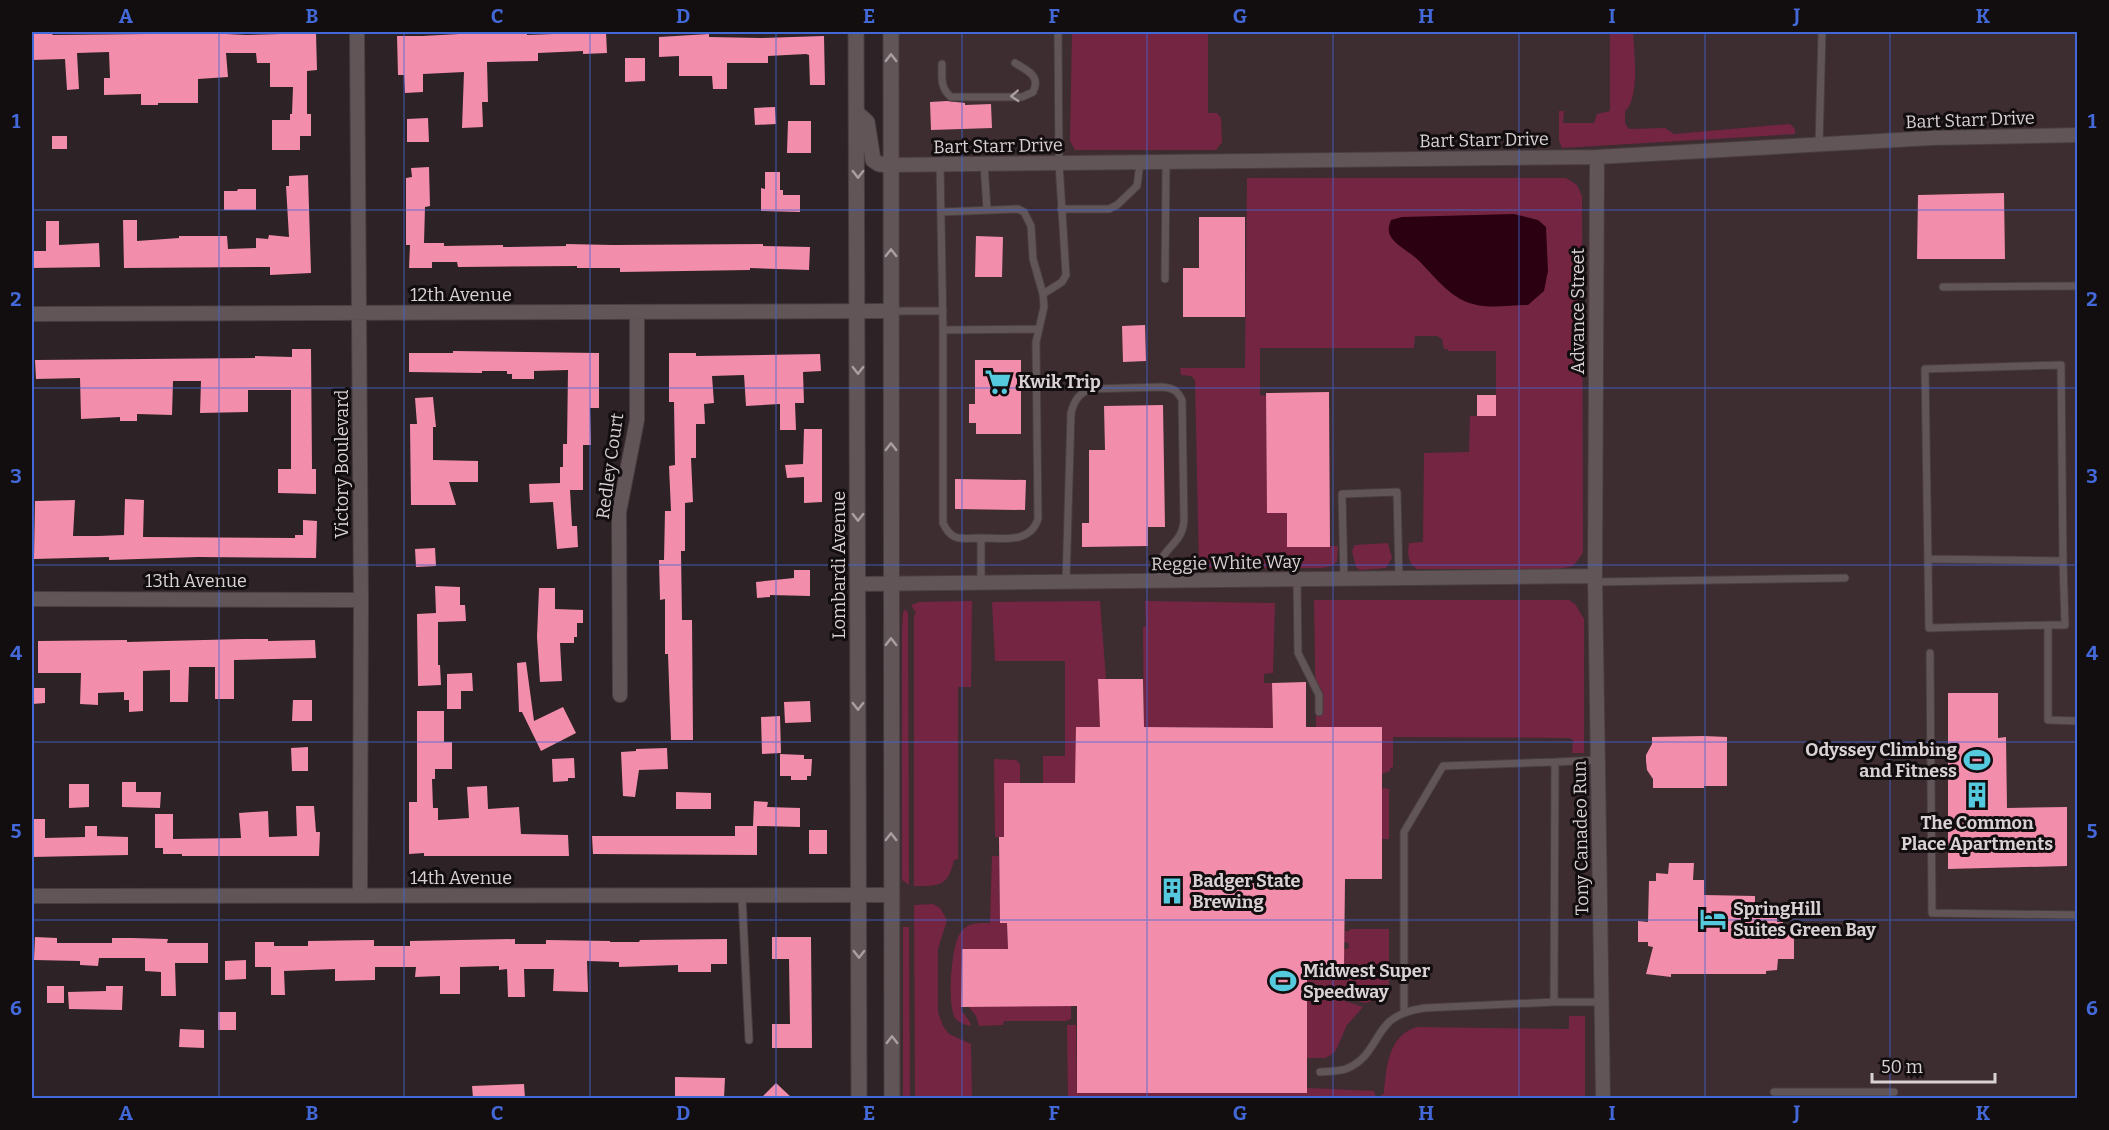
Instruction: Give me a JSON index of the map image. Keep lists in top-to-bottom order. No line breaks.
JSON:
{"streets":{"main road":["Lombardi Avenue"],"street":["Bart Starr Drive","12th Avenue","Advance Street","Victory Boulevard","Redley Court","Reggie White Way","13th Avenue","Tony Canadeo Run","14th Avenue"]},"crossings":[["Bart Starr Drive","Advance Street"],["12th Avenue","Victory Boulevard"],["12th Avenue","Redley Court"],["12th Avenue","Lombardi Avenue"],["Advance Street","Reggie White Way"],["Advance Street","Tony Canadeo Run"],["Victory Boulevard","13th Avenue"],["Victory Boulevard","14th Avenue"],["Reggie White Way","Lombardi Avenue"],["Reggie White Way","Tony Canadeo Run"],["Lombardi Avenue","14th Avenue"]],"places":{"supermarket":["Kwik Trip"],"sports":["Odyssey Climbing and Fitness","Midwest Super Speedway"],"building":["The Common Place Apartments","Badger State Brewing"],"hotel":["SpringHill Suites Green Bay"]},"scale_bar":"50 m","grid":{"columns":["A","B","C","D","E","F","G","H","I","J","K"],"rows":["1","2","3","4","5","6"]}}
